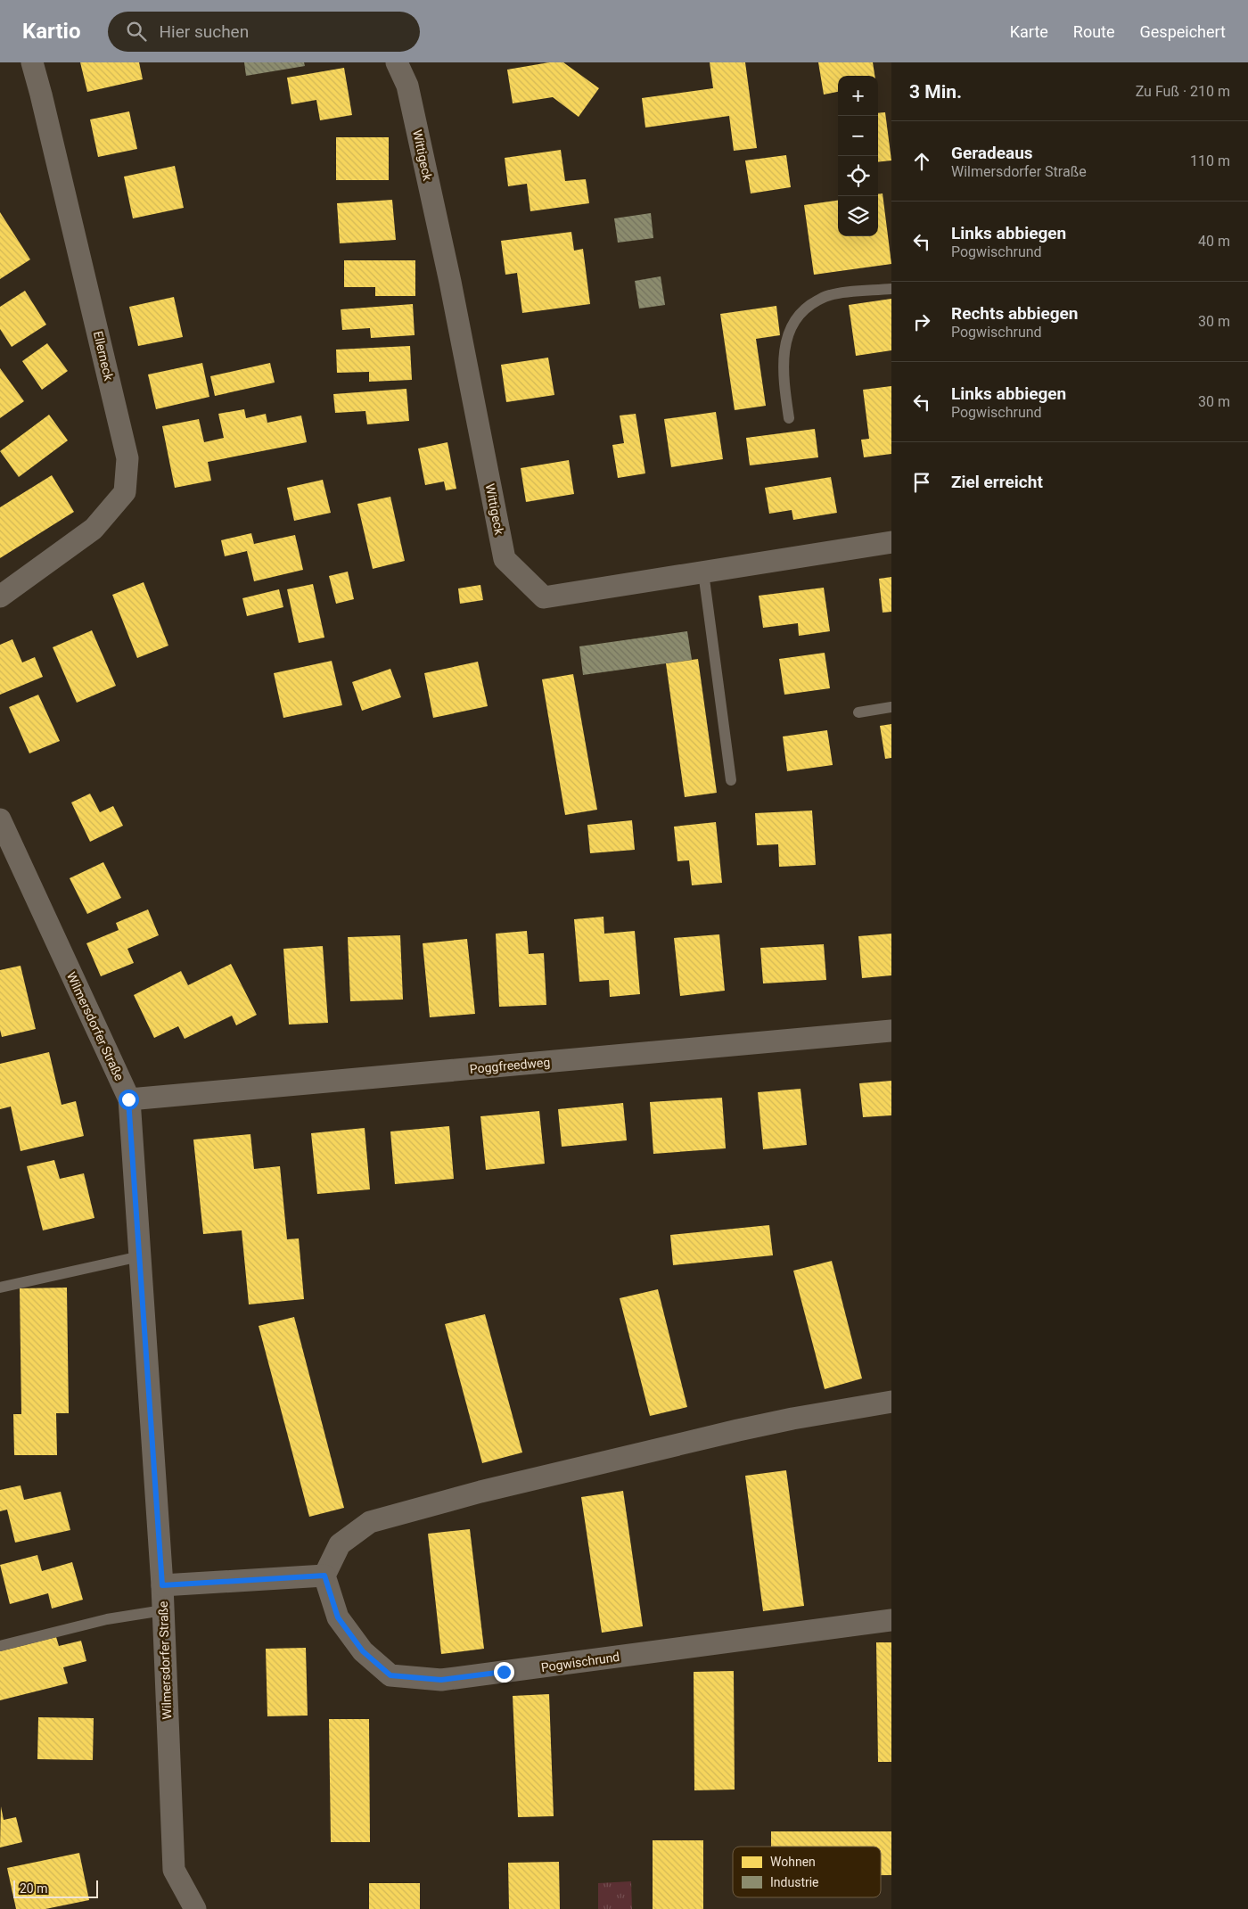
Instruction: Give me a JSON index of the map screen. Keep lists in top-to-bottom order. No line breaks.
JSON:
{"streets":{"street":["Wittigeck","Ellerneck","Wilmersdorfer Straße","Poggfreedweg","Pogwischrund"]},"crossings":[["Wilmersdorfer Straße","Poggfreedweg"]],"legend":["Wohnen","Industrie"],"scale_bar":"20 m","page":{"header":"Kartio","search":"Hier suchen","nav":["Karte","Route","Gespeichert"],"heading":["3 Min.","Zu Fuß · 210 m"],"map_buttons":["+","−"],"list":[["Geradeaus","Wilmersdorfer Straße","110 m"],["Links abbiegen","Pogwischrund","40 m"],["Rechts abbiegen","Pogwischrund","30 m"],["Links abbiegen","Pogwischrund","30 m"],"Ziel erreicht"],"scale":"20 m"}}
